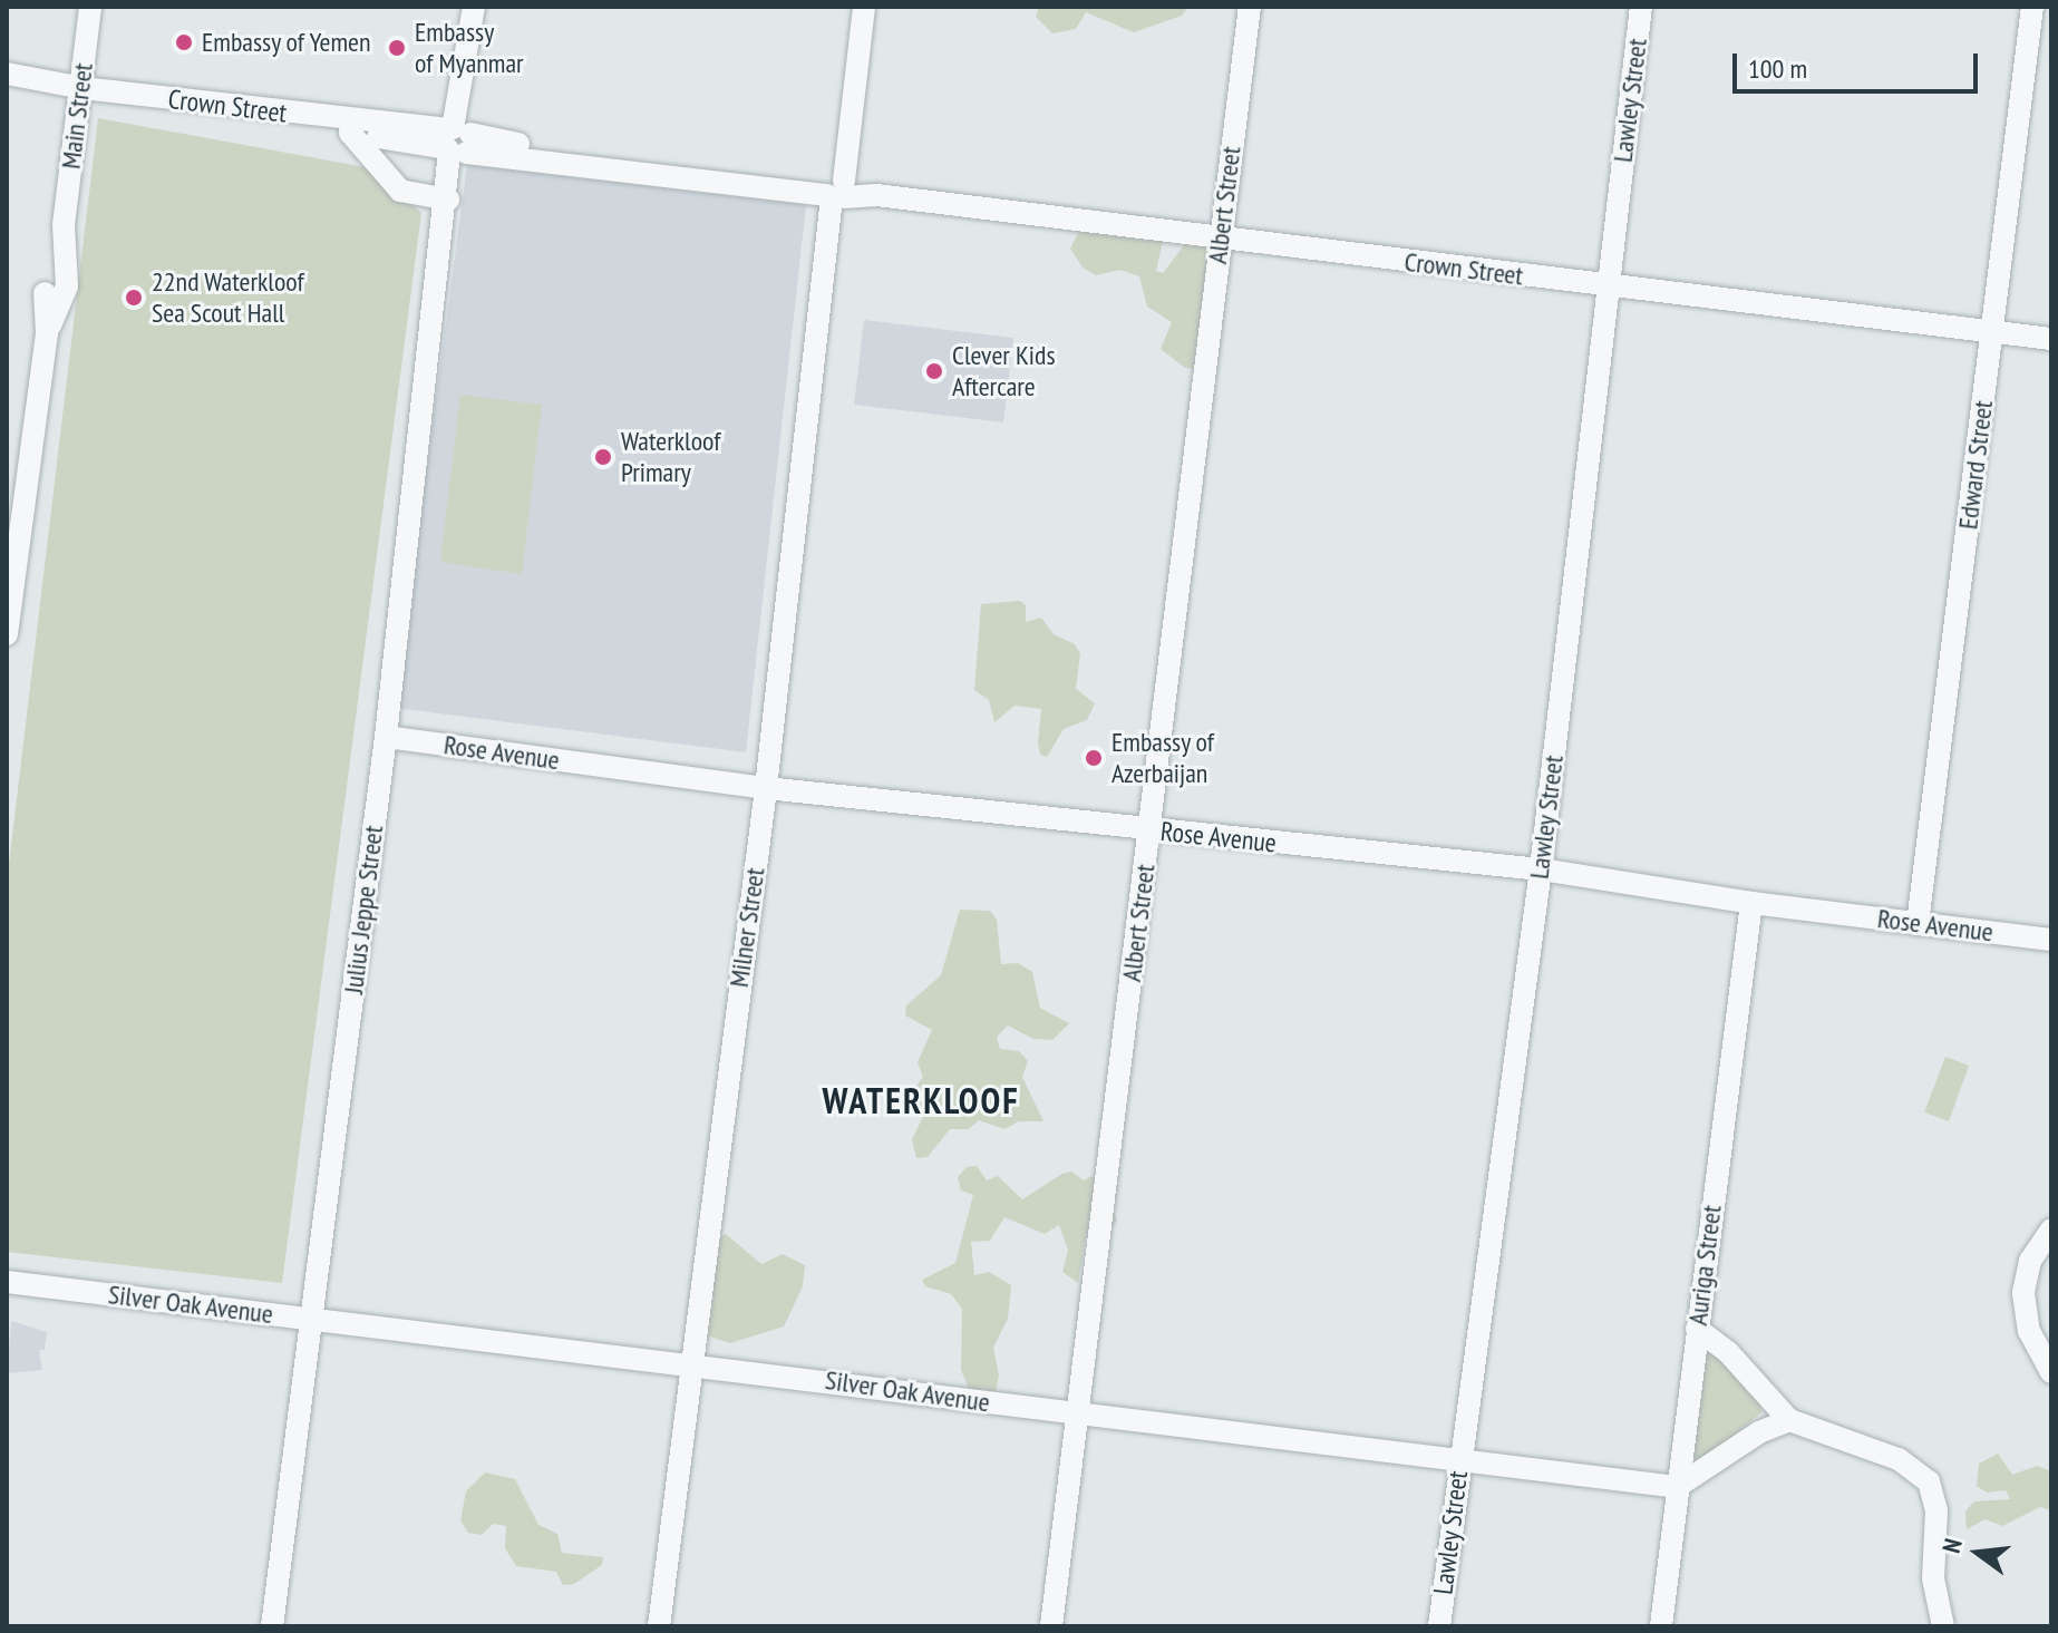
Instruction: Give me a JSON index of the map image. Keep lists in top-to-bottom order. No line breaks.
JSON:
{"streets":{"street":["Lawley Street","Crown Street","Main Street","Albert Street","Edward Street","Rose Avenue","Julius Jeppe Street","Milner Street","Auriga Street","Silver Oak Avenue"]},"crossings":[["Lawley Street","Crown Street"],["Lawley Street","Rose Avenue"],["Lawley Street","Silver Oak Avenue"],["Crown Street","Main Street"],["Crown Street","Albert Street"],["Crown Street","Edward Street"],["Crown Street","Julius Jeppe Street"],["Crown Street","Milner Street"],["Albert Street","Rose Avenue"],["Albert Street","Silver Oak Avenue"],["Edward Street","Rose Avenue"],["Rose Avenue","Julius Jeppe Street"],["Rose Avenue","Milner Street"],["Rose Avenue","Auriga Street"],["Julius Jeppe Street","Silver Oak Avenue"],["Milner Street","Silver Oak Avenue"],["Auriga Street","Silver Oak Avenue"]],"districts":["WATERKLOOF"],"places":["Embassy of Yemen","Embassy of Myanmar","22nd Waterkloof Sea Scout Hall","Clever Kids Aftercare","Waterkloof Primary","Embassy of Azerbaijan"],"scale_bar":"100 m","north":"left"}
